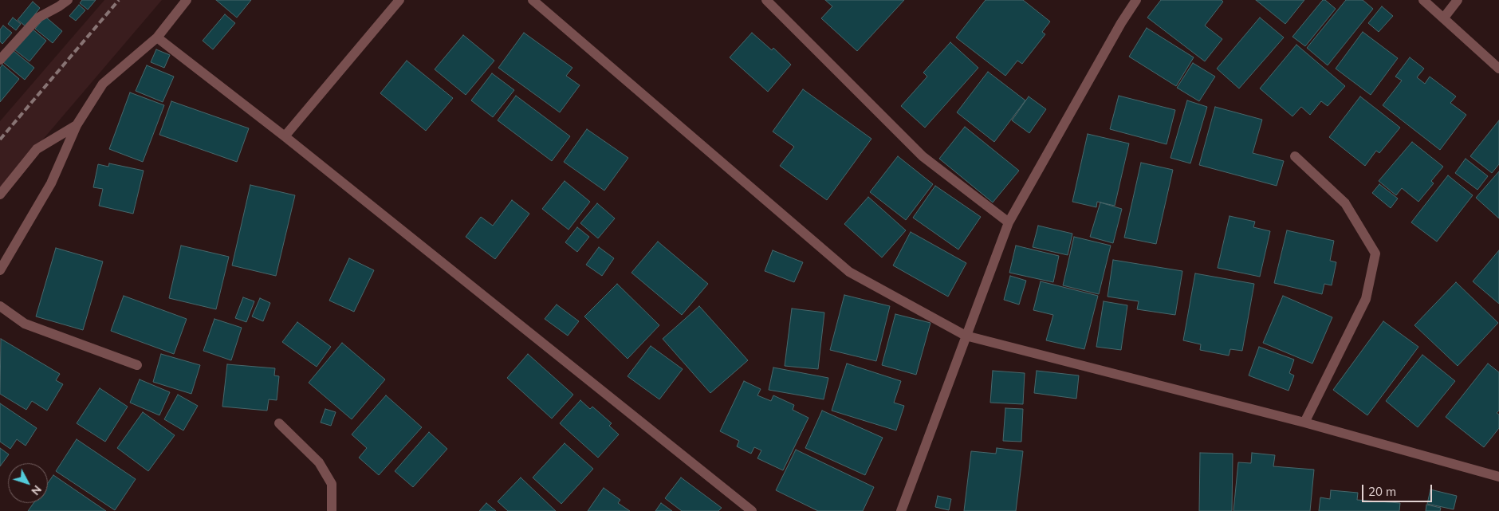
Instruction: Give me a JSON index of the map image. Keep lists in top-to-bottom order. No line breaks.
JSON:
{"scale_bar":"20 m","north":"bottom right"}
